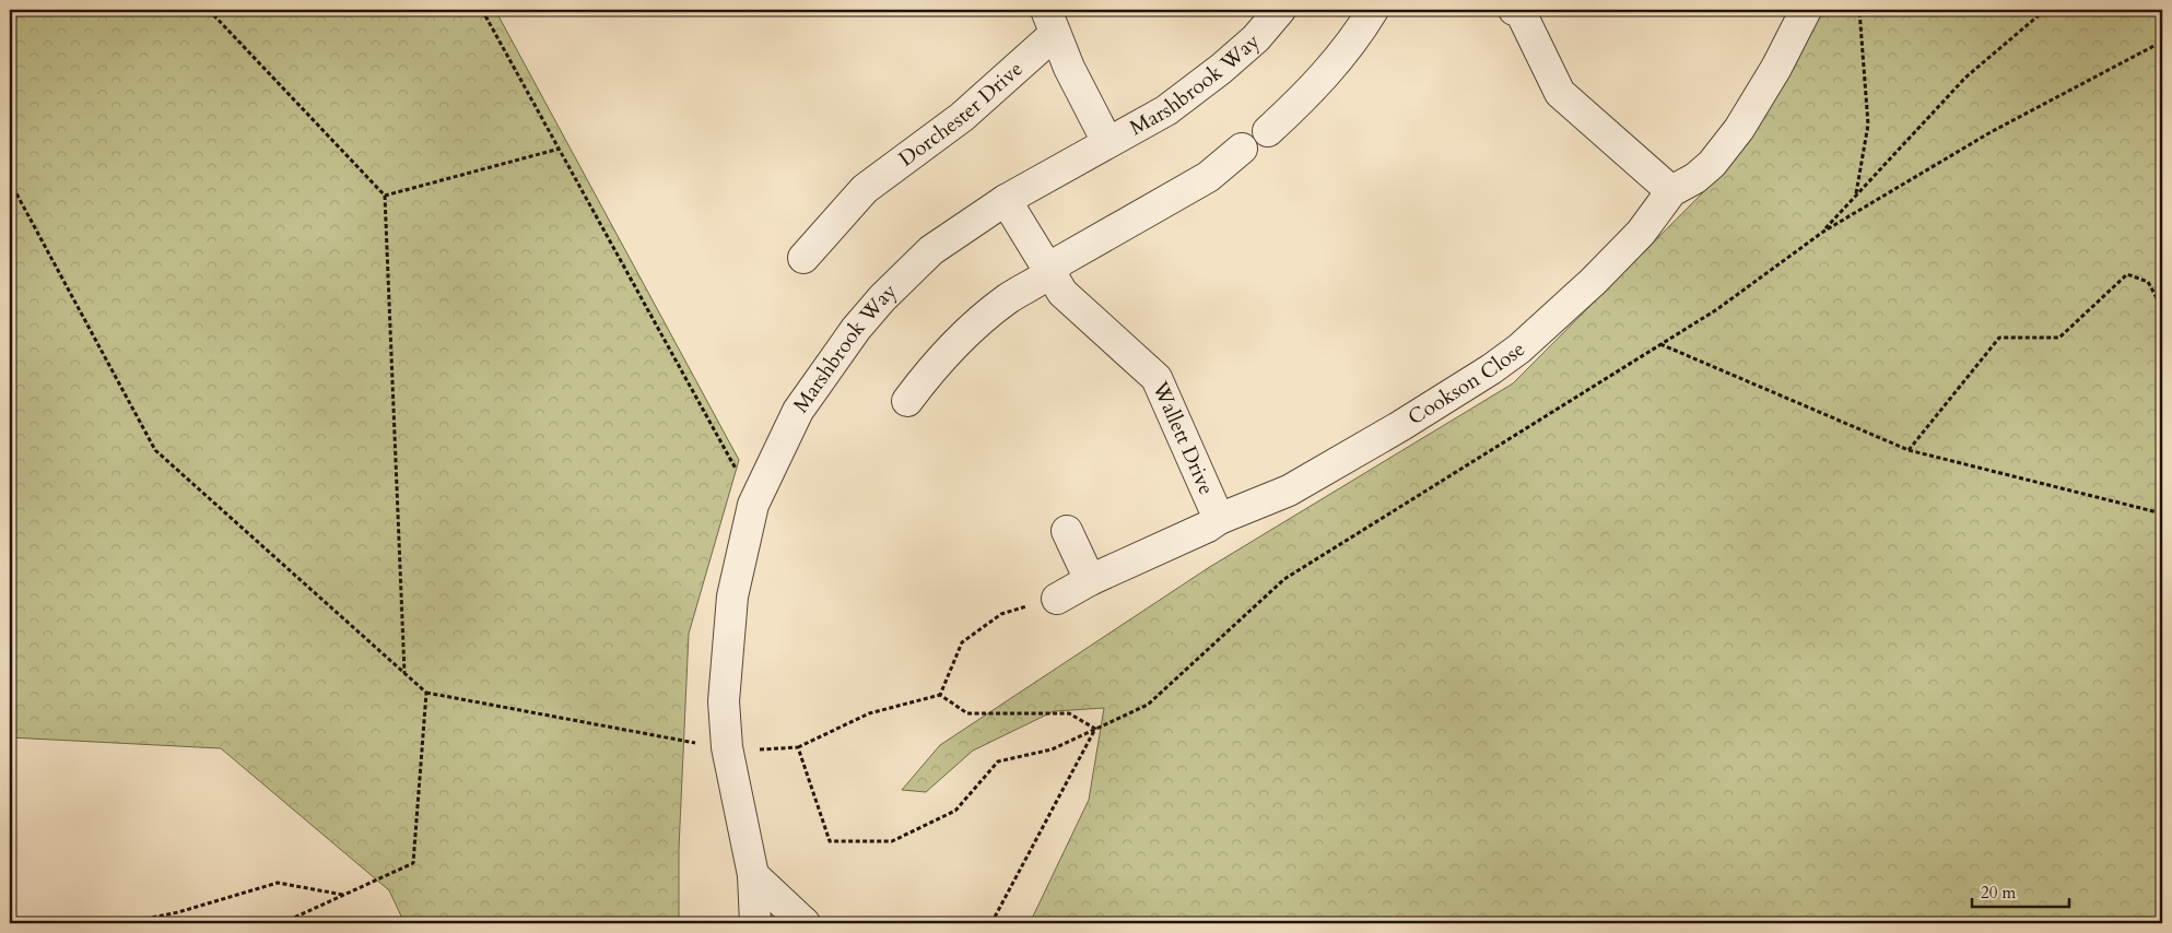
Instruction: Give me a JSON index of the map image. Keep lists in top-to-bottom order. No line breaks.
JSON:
{"streets":{"street":["Marshbrook Way","Dorchester Drive","Cookson Close","Wallett Drive"]},"crossings":[["Marshbrook Way","Dorchester Drive"],["Marshbrook Way","Wallett Drive"],["Cookson Close","Wallett Drive"]],"scale_bar":"20 m"}
